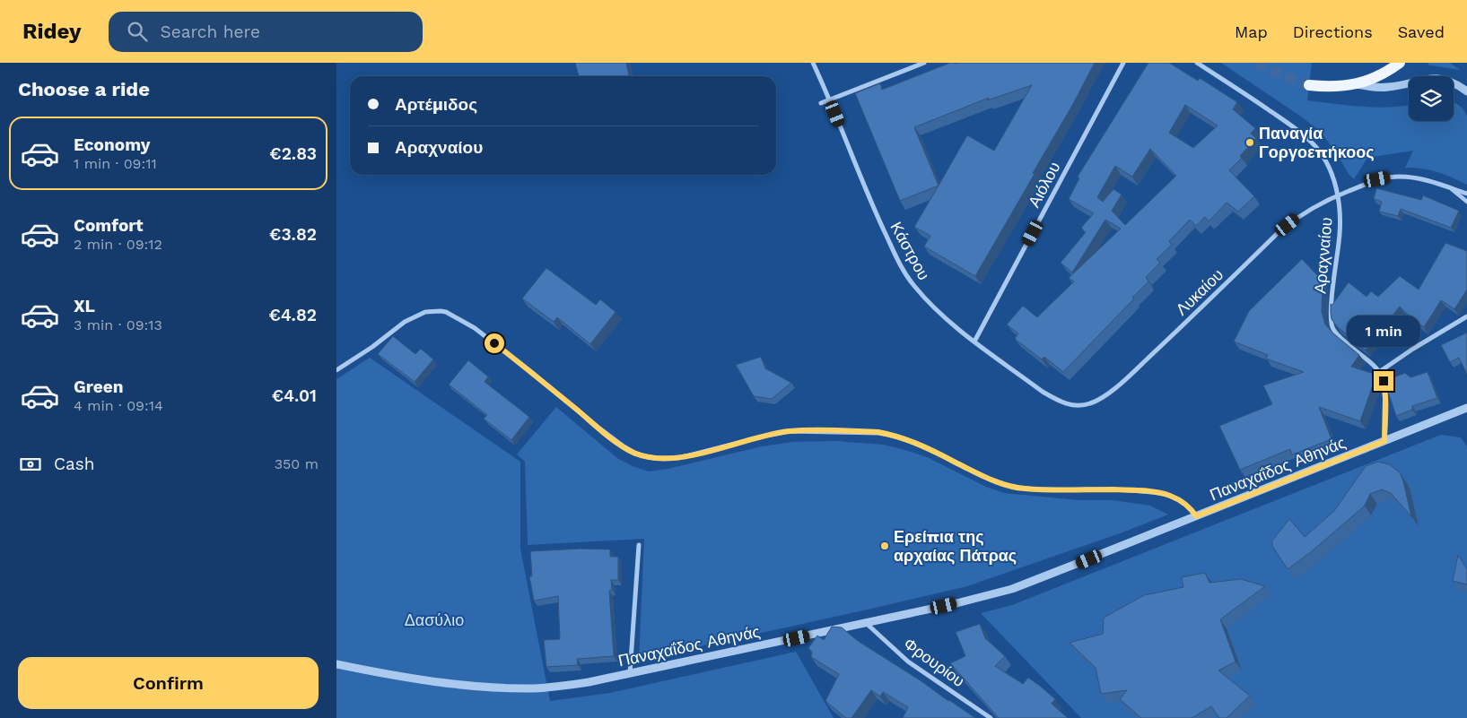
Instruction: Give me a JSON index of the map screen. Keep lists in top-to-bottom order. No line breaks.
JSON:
{"streets":{"street":["Αιόλου","Κάστρου","Αραχναίου","Λυκαίου","Παναχαΐδος Αθηνάς","Φρουρίου"]},"crossings":[["Αιόλου","Κάστρου"],["Κάστρου","Λυκαίου"],["Αραχναίου","Λυκαίου"],["Αραχναίου","Παναχαΐδος Αθηνάς"],["Παναχαΐδος Αθηνάς","Φρουρίου"]],"parks":["Δασύλιο"],"places":["Παναγία Γοργοεπήκοος","Ερείπια της αρχαίας Πάτρας"],"page":{"header":"Ridey","search":"Search here","nav":["Map","Directions","Saved"],"heading":"Choose a ride","banner":["Αρτέμιδος","Αραχναίου"],"list":[{"name":"Economy","note":"1 min · 09:11","value":"€2.83"},{"name":"Comfort","note":"2 min · 09:12","value":"€3.82"},{"name":"XL","note":"3 min · 09:13","value":"€4.82"},{"name":"Green","note":"4 min · 09:14","value":"€4.01"}],"bubble":"1 min","pay":["Cash","350 m"],"buttons":"Confirm"}}
